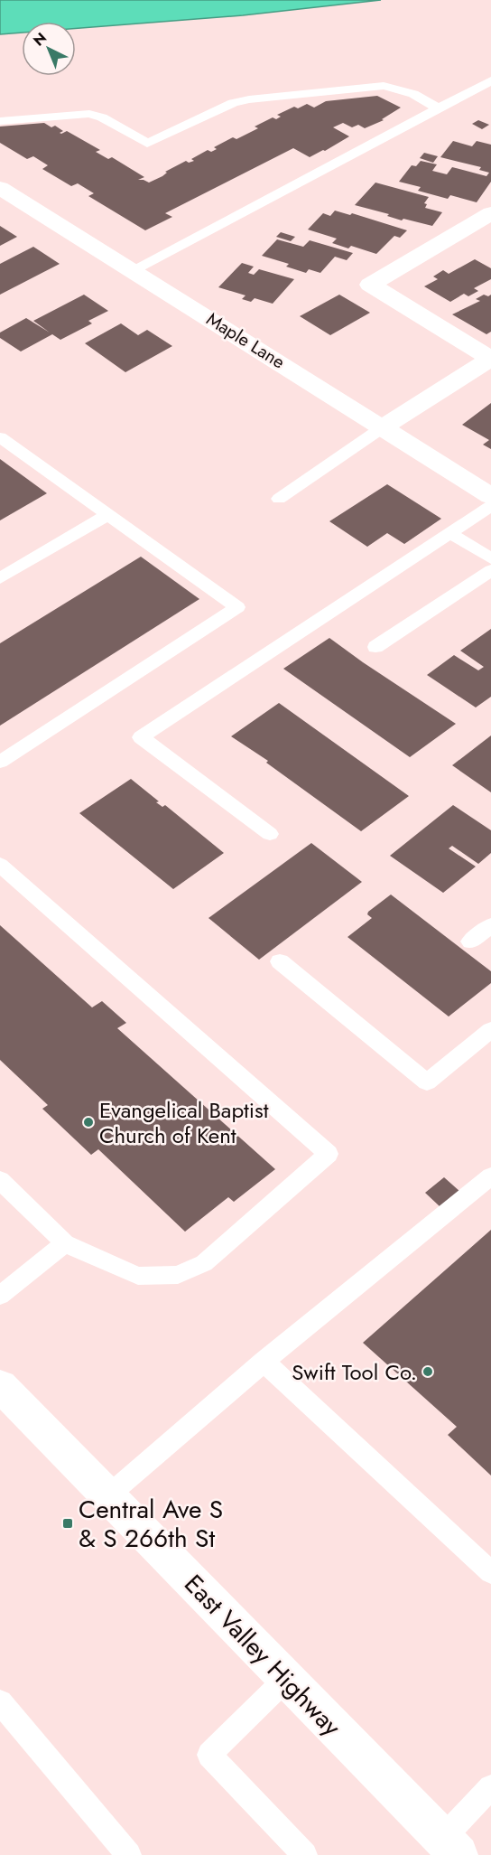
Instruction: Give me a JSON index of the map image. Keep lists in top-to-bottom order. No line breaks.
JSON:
{"streets":{"street":["Maple Lane","East Valley Highway"]},"places":{"other":["Evangelical Baptist Church of Kent","Swift Tool Co."],"transit":["Central Ave S & S 266th St"]},"north":"top left"}
